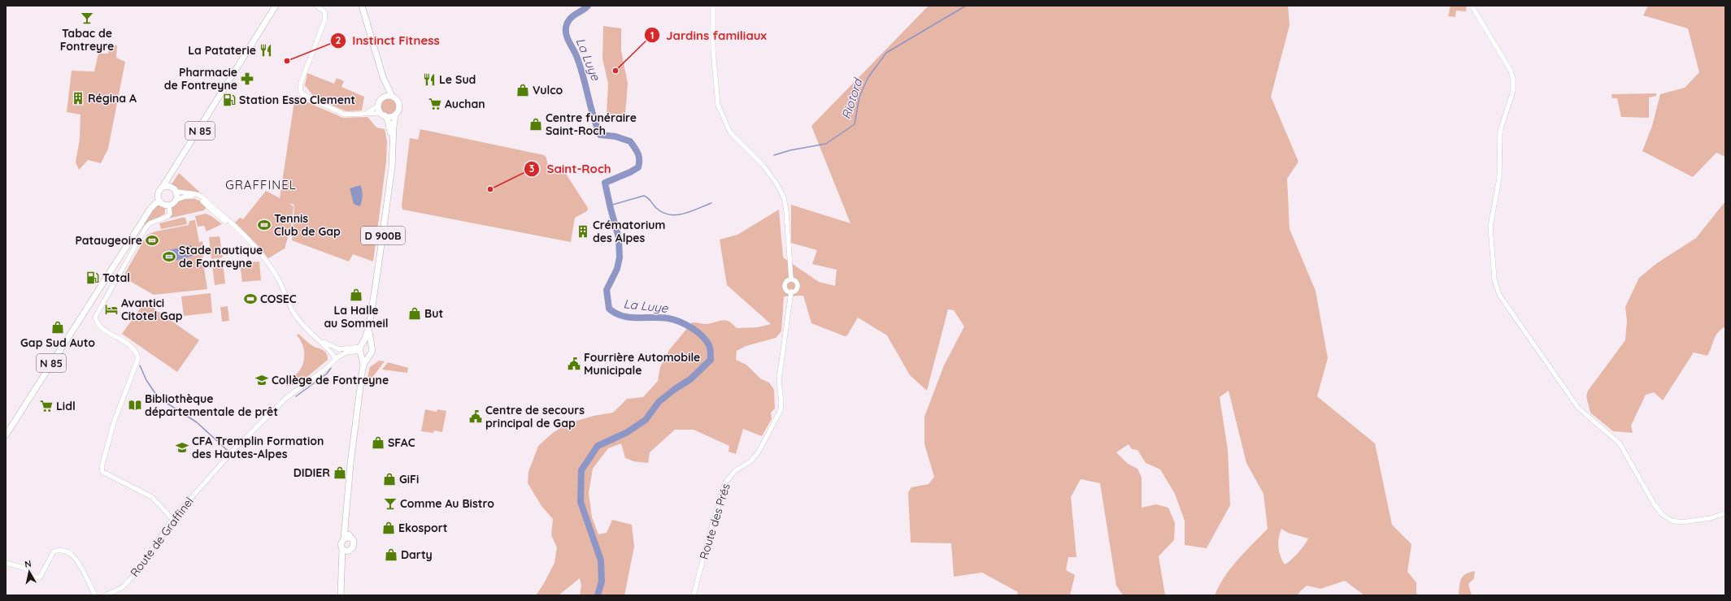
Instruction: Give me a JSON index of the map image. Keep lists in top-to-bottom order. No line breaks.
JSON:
{"streets":{"main road":["N 85","D 900B"],"street":["Route des Prés","Route de Graffinel"]},"districts":["GRAFFINEL"],"water":["La Luye","Riotord"],"places":{"bar":["Tabac de Fontreyre","Comme Au Bistro"],"restaurant":["La Pataterie","Le Sud"],"other":["Instinct Fitness","Jardins familiaux","Saint-Roch"],"pharmacy":["Pharmacie de Fontreyne"],"shop":["Vulco","Centre funéraire Saint-Roch","La Halle au Sommeil","But","Gap Sud Auto","SFAC","DIDIER","GiFi","Ekosport","Darty"],"building":["Régina A","Crématorium des Alpes"],"fuel station":["Station Esso Clement","Total"],"supermarket":["Auchan","Lidl"],"sports":["Tennis Club de Gap","Pataugeoire","Stade nautique de Fontreyne","COSEC"],"hotel":["Avantici Citotel Gap"],"public building":["Fourrière Automobile Municipale","Centre de secours principal de Gap"],"school or university":["Collège de Fontreyne","CFA Tremplin Formation des Hautes-Alpes"],"library":["Bibliothèque départementale de prêt"]},"north":"top"}
